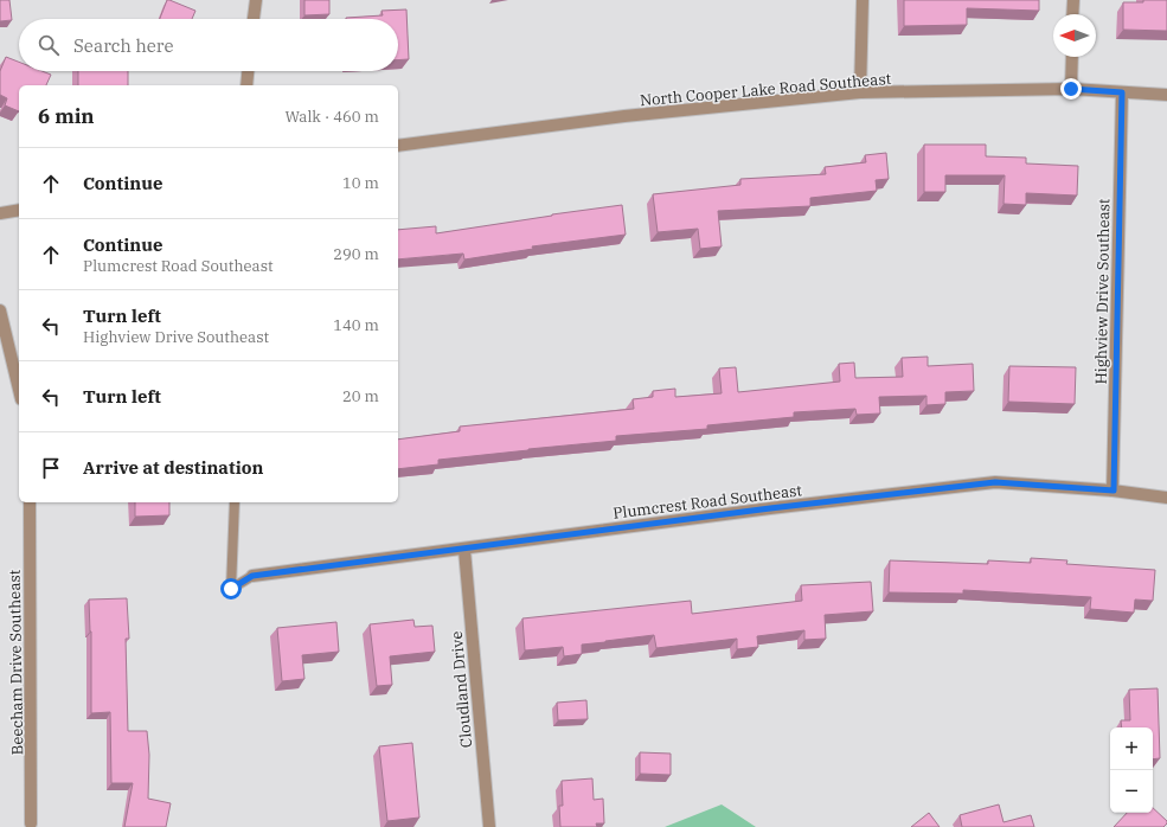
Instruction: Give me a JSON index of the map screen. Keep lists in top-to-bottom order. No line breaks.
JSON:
{"streets":{"street":["North Cooper Lake Road Southeast","Highview Drive Southeast","Plumcrest Road Southeast","Beecham Drive Southeast","Cloudland Drive"]},"crossings":[["North Cooper Lake Road Southeast","Highview Drive Southeast"],["Highview Drive Southeast","Plumcrest Road Southeast"],["Plumcrest Road Southeast","Cloudland Drive"]],"north":"left","page":{"search":"Search here","heading":["6 min","Walk · 460 m"],"list":[["Continue","10 m"],["Continue","Plumcrest Road Southeast","290 m"],["Turn left","Highview Drive Southeast","140 m"],["Turn left","20 m"],"Arrive at destination"],"map_buttons":["+","−"]}}
